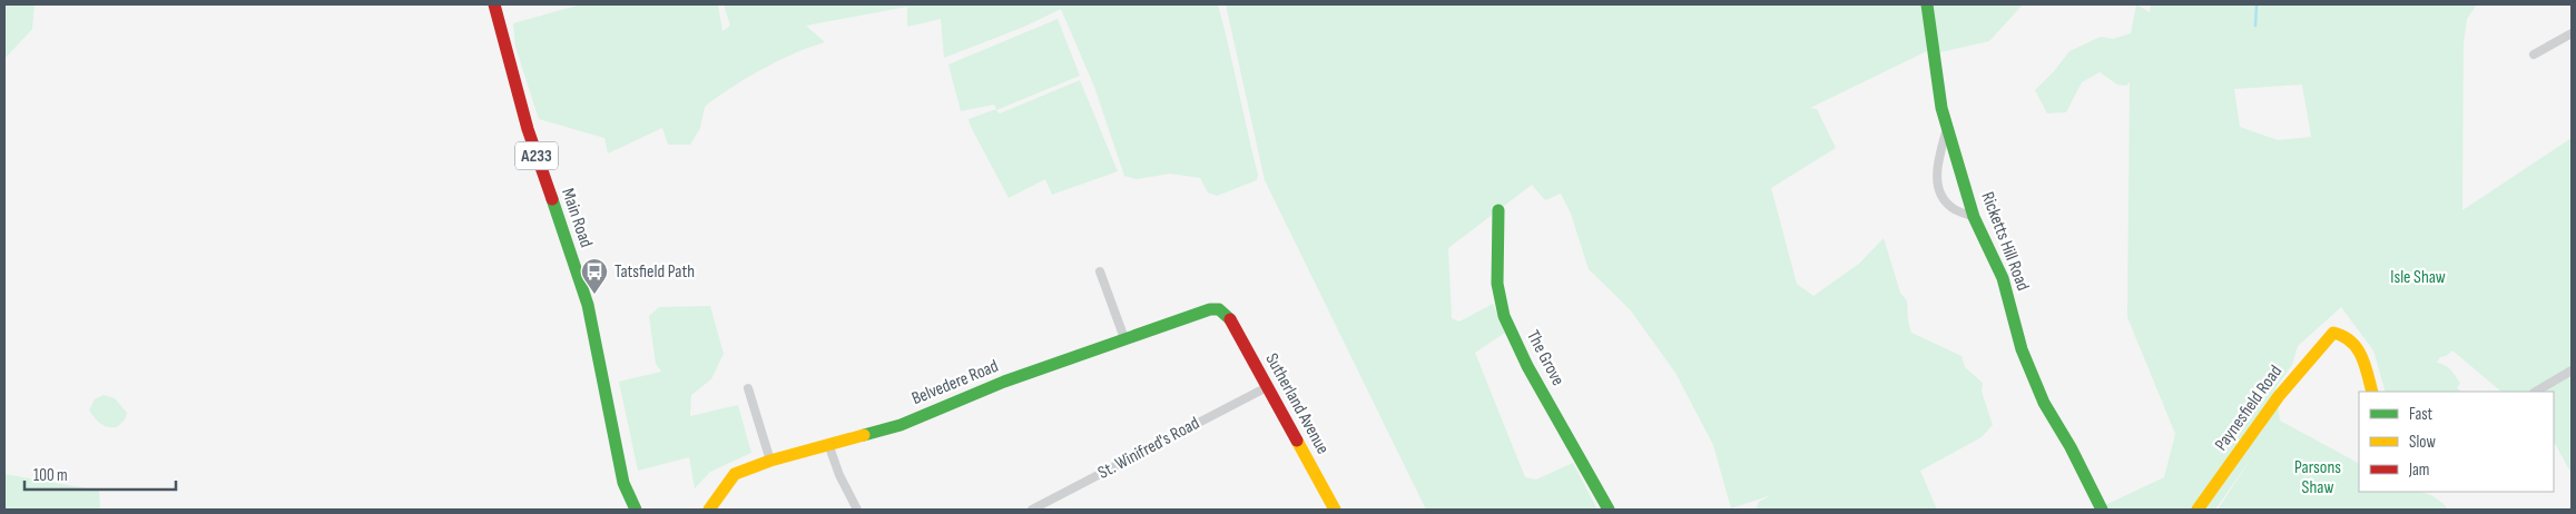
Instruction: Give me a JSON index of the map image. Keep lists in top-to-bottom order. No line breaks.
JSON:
{"streets":{"street":["A233","Main Road","Ricketts Hill Road","The Grove","Belvedere Road","Sutherland Avenue","Paynesfield Road","St. Winifred's Road"]},"crossings":[["Belvedere Road","Sutherland Avenue"],["Sutherland Avenue","St. Winifred's Road"]],"parks":["Isle Shaw","Parsons Shaw"],"places":{"bus stop":["Tatsfield Path"]},"legend":["Fast","Slow","Jam"],"scale_bar":"100 m"}
